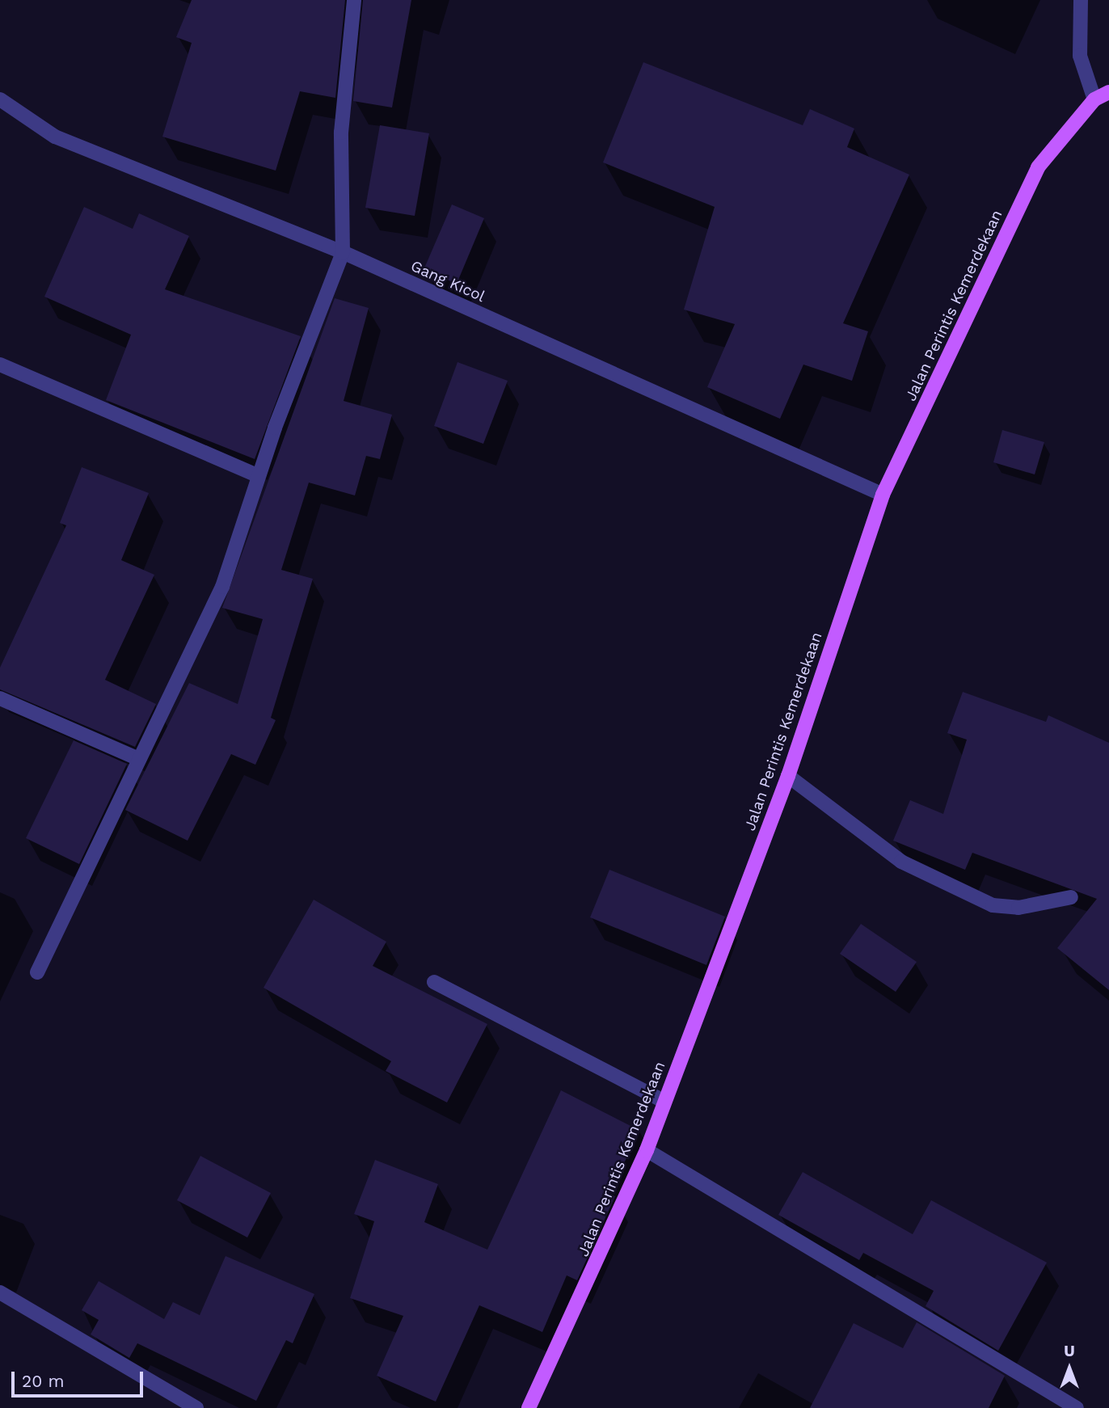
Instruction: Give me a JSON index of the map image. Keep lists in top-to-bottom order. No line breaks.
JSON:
{"streets":{"main road":["Jalan Perintis Kemerdekaan"],"street":["Gang Kicol"]},"crossings":[["Gang Kicol","Jalan Perintis Kemerdekaan"]],"scale_bar":"20 m","north":"top"}
